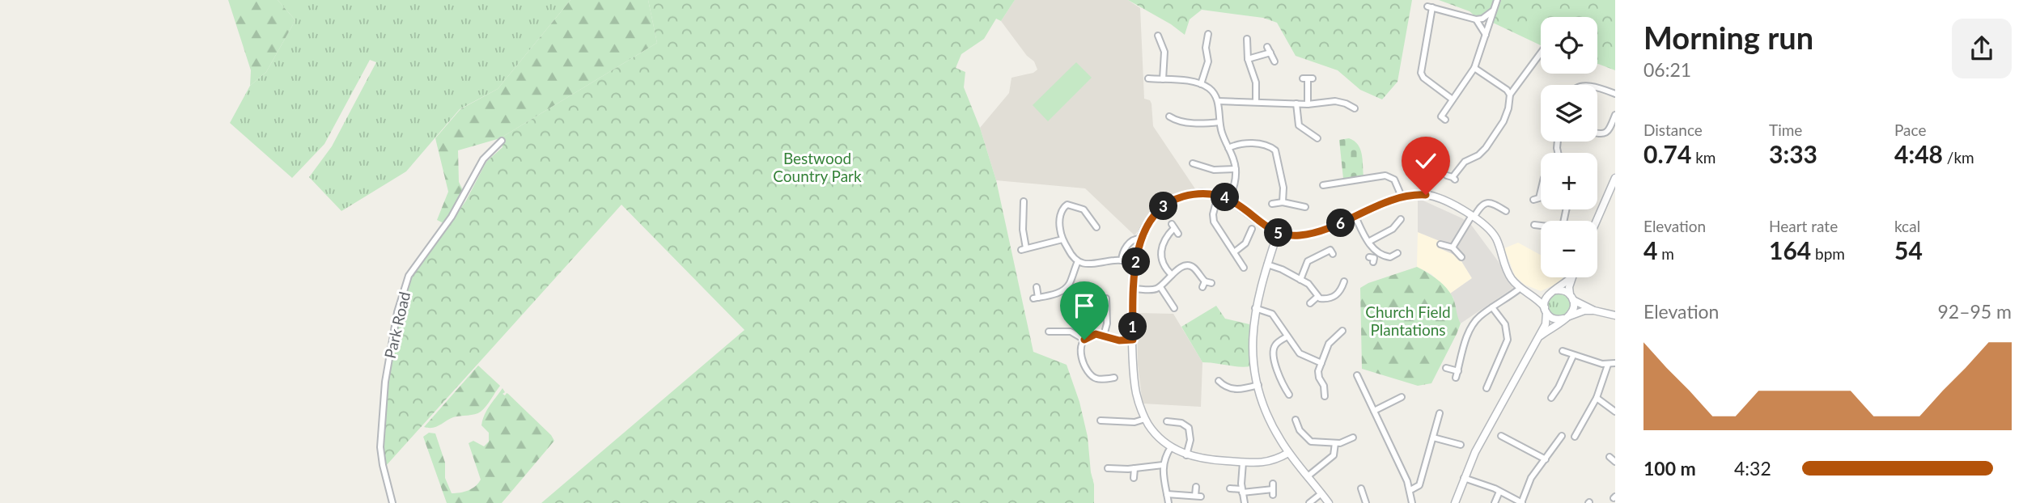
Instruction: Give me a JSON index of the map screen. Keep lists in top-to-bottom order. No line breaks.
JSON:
{"streets":{"street":["Park Road"]},"parks":["Bestwood Country Park","Church Field Plantations"],"page":{"heading":["Morning run","06:21"],"map_buttons":["+","−"],"stats":[["Distance","0.74 km"],["Time","3:33"],["Pace","4:48 /km"],["Elevation","4 m"],["Heart rate","164 bpm"],["kcal","54"]],"pins":["4","3","6","5","2","1"],"chart":["Elevation","92–95 m"],"list":[{"name":"100 m","note":"4:32"}]}}
